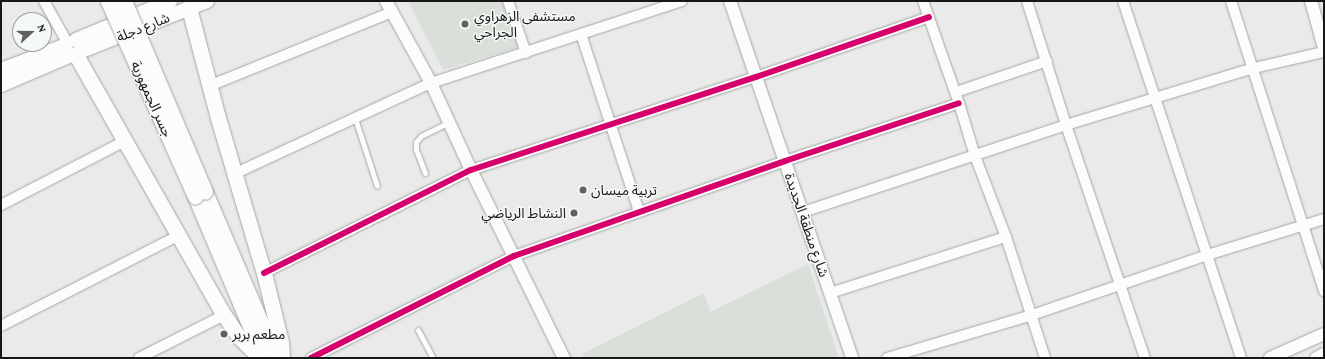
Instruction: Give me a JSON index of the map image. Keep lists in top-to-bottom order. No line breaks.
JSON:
{"streets":{"main road":["شارع دجلة","جسر الجمهورية"],"street":["شارع منطقة الجديدة"]},"places":["مستشفى الزهراوي الجراحي","تربية ميسان","النشاط الرياضي","مطعم بربر"],"north":"right"}
